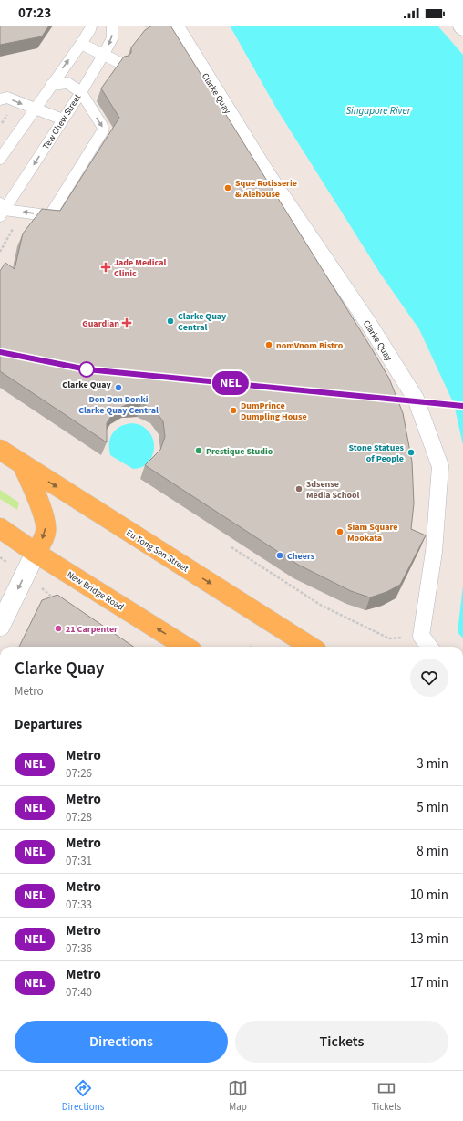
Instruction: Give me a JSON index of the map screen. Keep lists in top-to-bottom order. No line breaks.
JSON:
{"streets":{"main road":["Eu Tong Sen Street","New Bridge Road"],"street":["Clarke Quay"],"lane":["Tew Chew Street"]},"one_way":["Eu Tong Sen Street","New Bridge Road"],"water":["Singapore River"],"places":{"other":["Sque Rotisserie & Alehouse","Clarke Quay Central","nomVnom Bistro","Clarke Quay","Don Don Donki Clarke Quay Central","DumPrince Dumpling House","Prestique Studio","Stone Statues of People","3dsense Media School","Siam Square Mookata","Cheers","21 Carpenter"],"health":["Jade Medical Clinic","Guardian"]},"lines":["metro line NEL"],"page":{"status":"07:23","on_map":"NEL","heading":[["Clarke Quay","Metro"],"Departures"],"list":[{"mark":"NEL","name":"Metro","note":"07:26","value":"3 min"},{"mark":"NEL","name":"Metro","note":"07:28","value":"5 min"},{"mark":"NEL","name":"Metro","note":"07:31","value":"8 min"},{"mark":"NEL","name":"Metro","note":"07:33","value":"10 min"},{"mark":"NEL","name":"Metro","note":"07:36","value":"13 min"},{"mark":"NEL","name":"Metro","note":"07:40","value":"17 min"}],"buttons":["Directions","Tickets"],"tabs":["Directions","Map","Tickets"]}}
